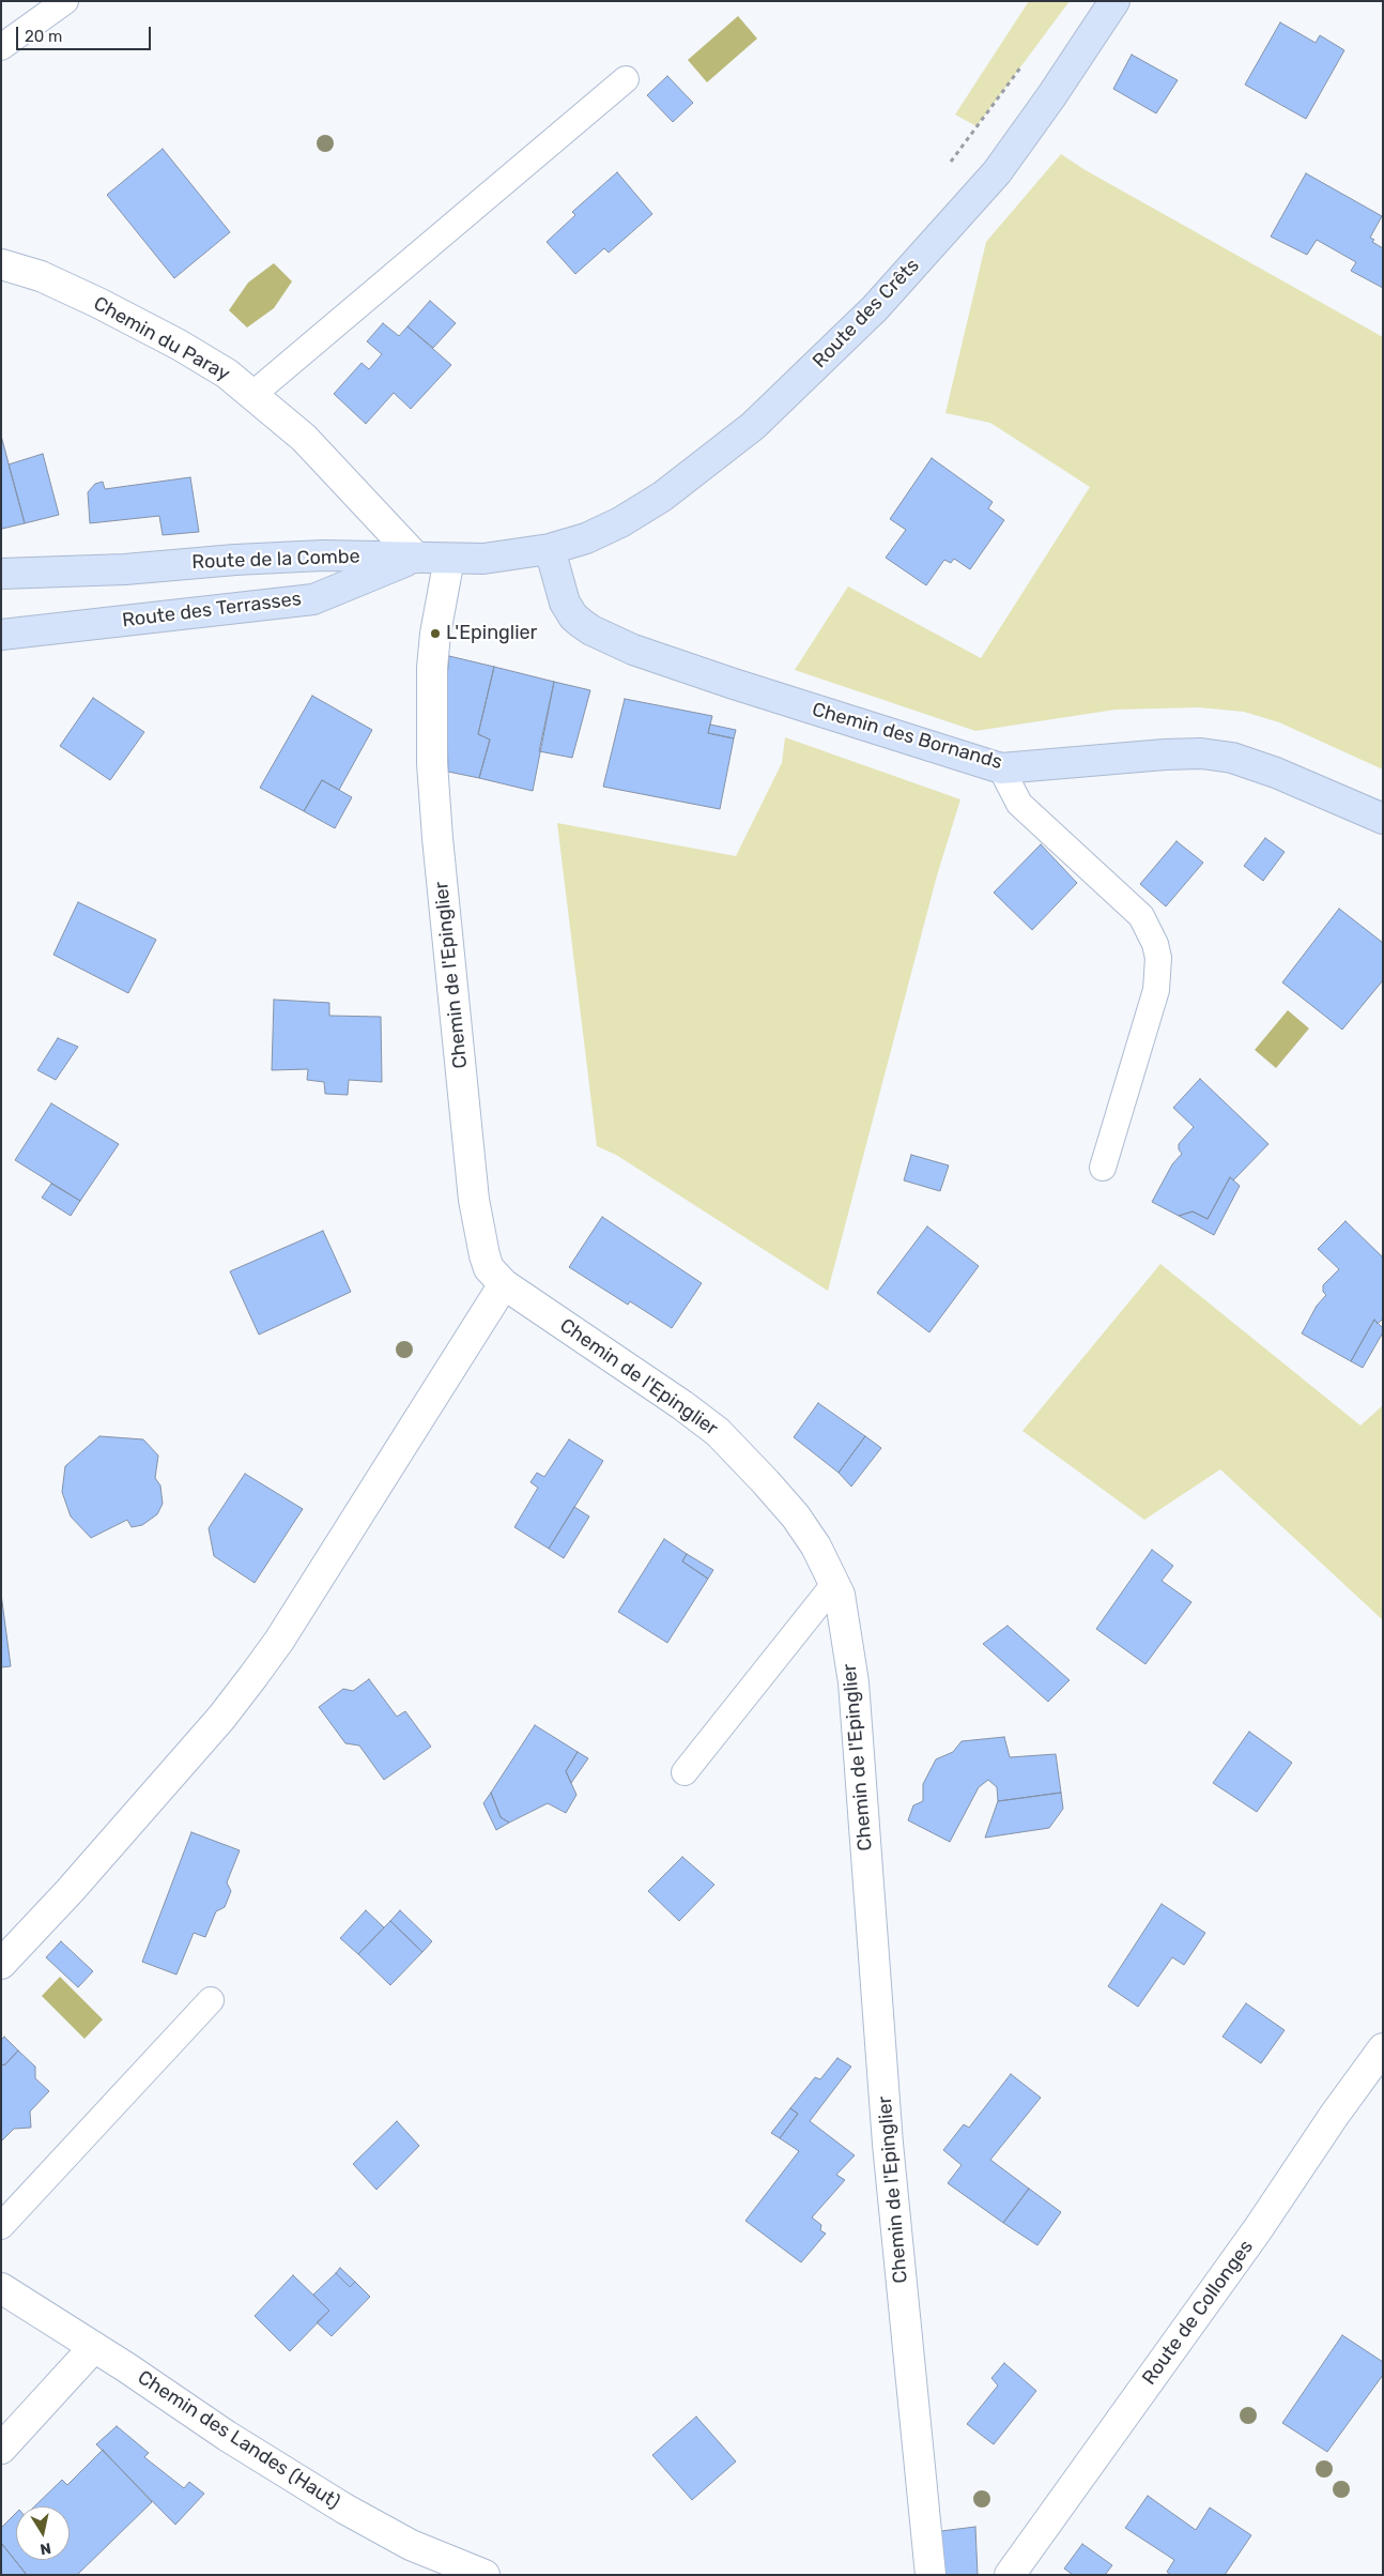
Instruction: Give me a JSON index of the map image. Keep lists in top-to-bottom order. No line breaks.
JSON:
{"streets":{"street":["Route des Crêts","Chemin du Paray","Route de la Combe","Route des Terrasses","Chemin des Bornands","Chemin de l'Epinglier","Route de Collonges","Chemin des Landes (Haut)"]},"crossings":[["Route des Crêts","Route de la Combe"],["Route des Crêts","Chemin des Bornands"],["Chemin du Paray","Route de la Combe"],["Chemin du Paray","Route des Terrasses"],["Route de la Combe","Route des Terrasses"],["Route de la Combe","Chemin des Bornands"],["Route de la Combe","Chemin de l'Epinglier"]],"places":["L'Epinglier"],"scale_bar":"20 m","north":"bottom"}
